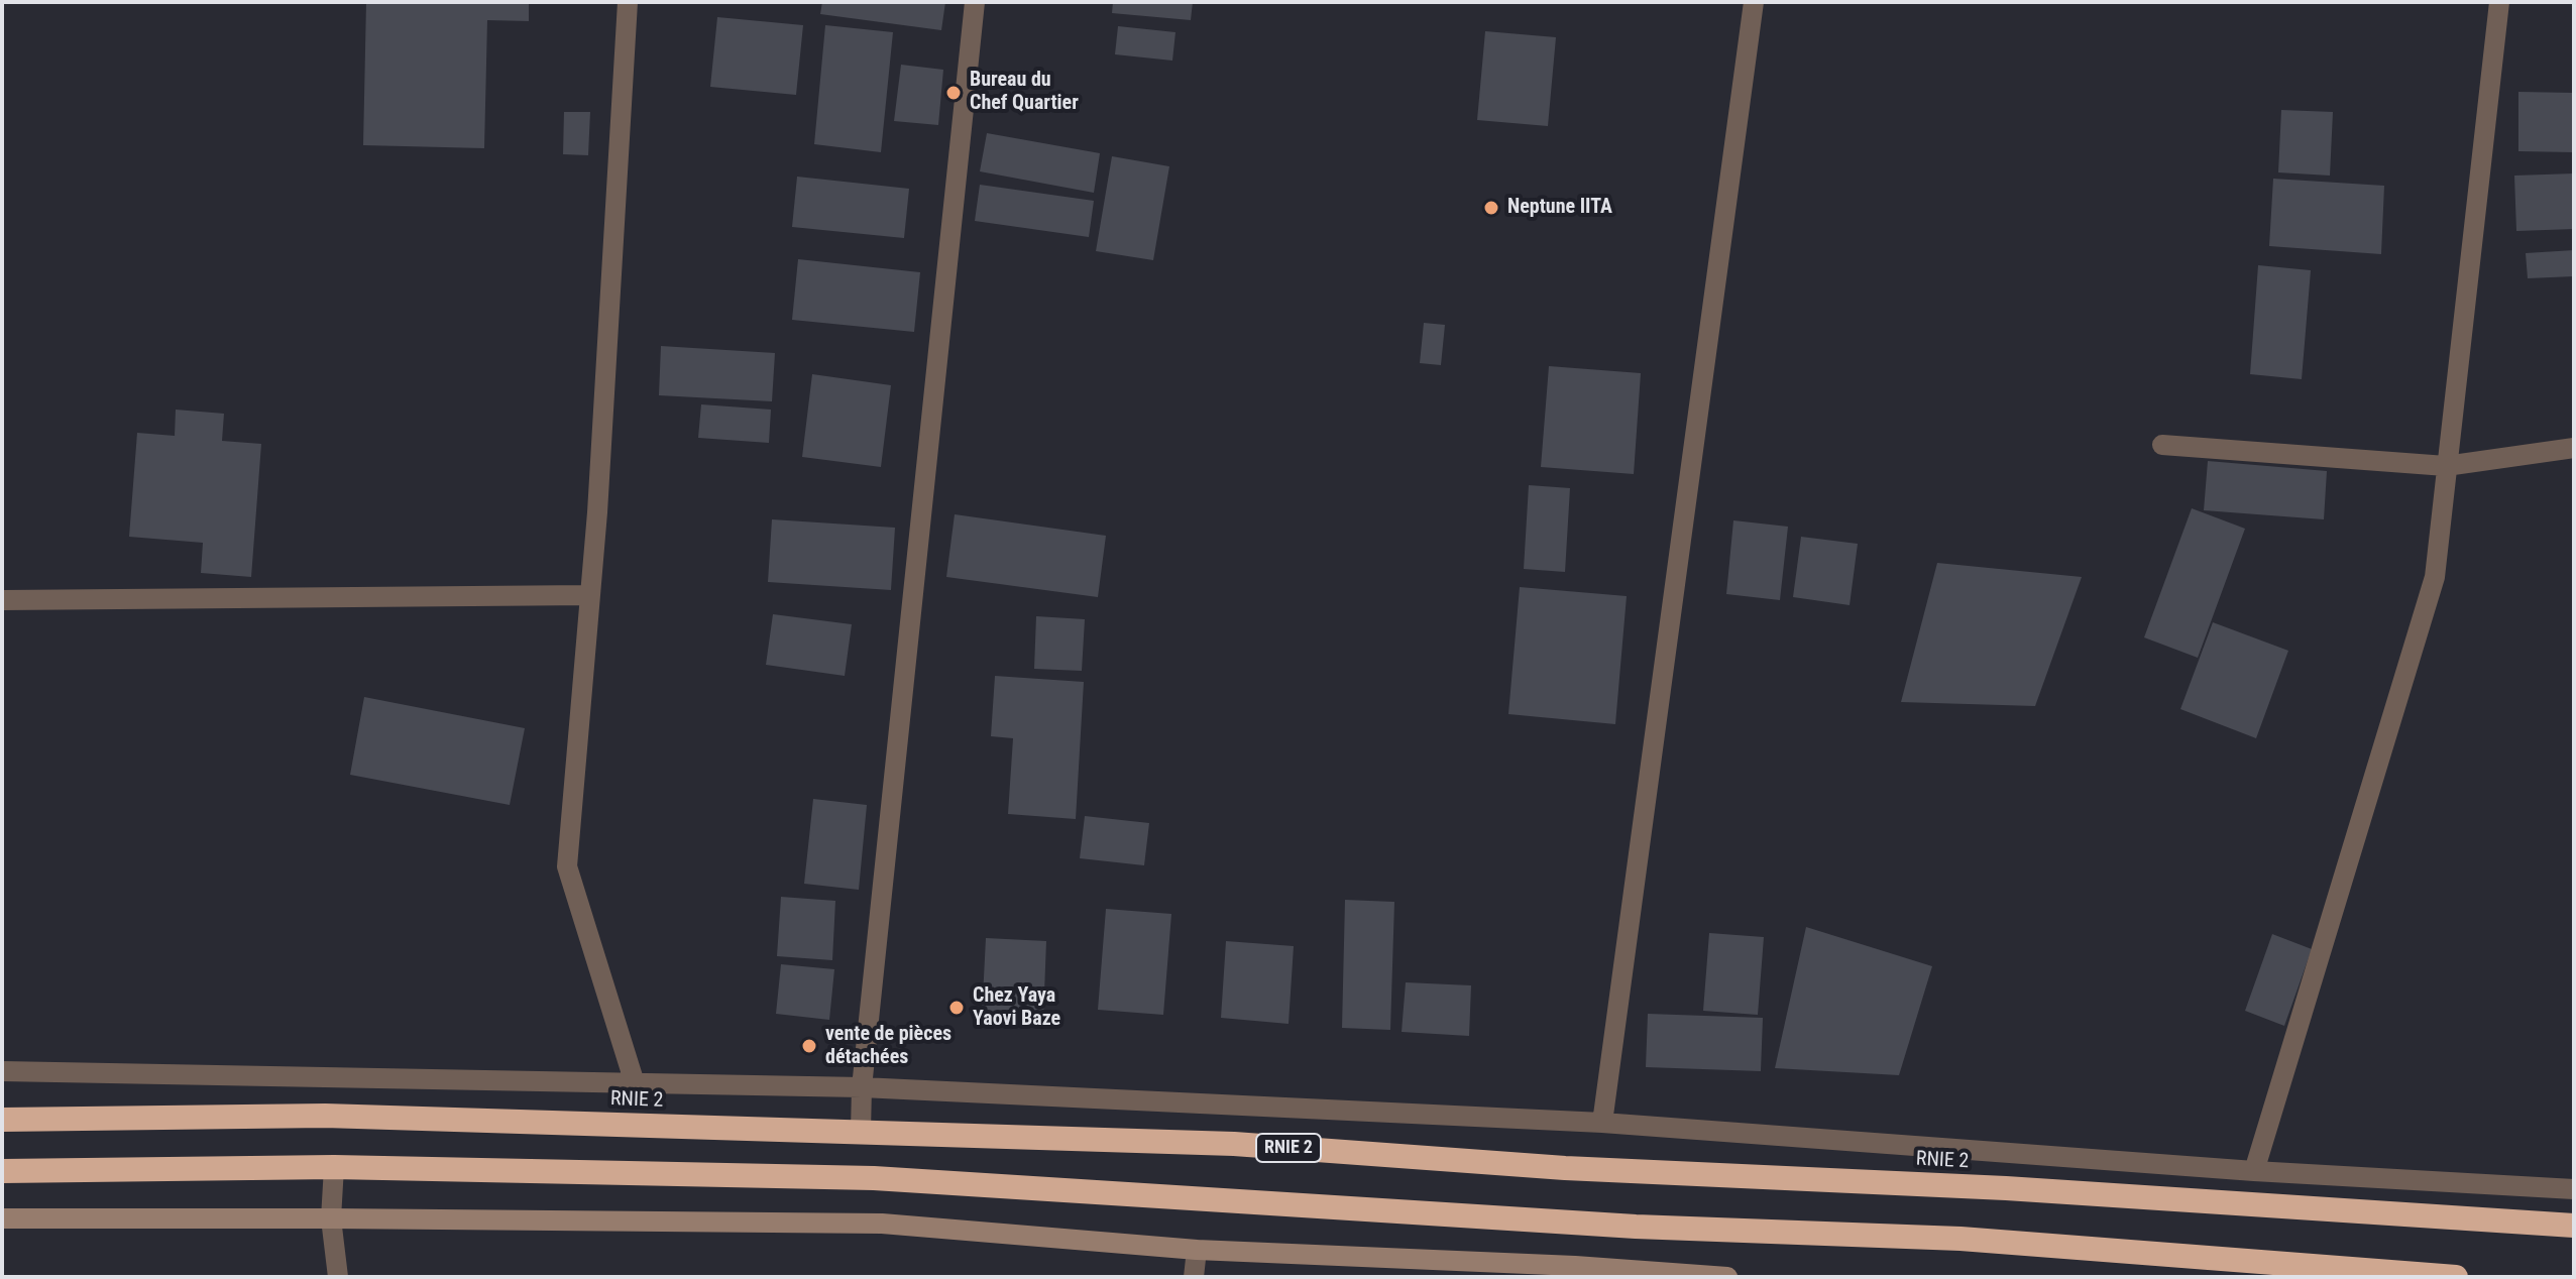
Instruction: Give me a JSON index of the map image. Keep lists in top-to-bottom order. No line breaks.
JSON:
{"streets":{"highway":["RNIE 2"]},"places":["Bureau du Chef Quartier","Neptune IITA","Chez Yaya Yaovi Baze","vente de pièces détachées"]}
